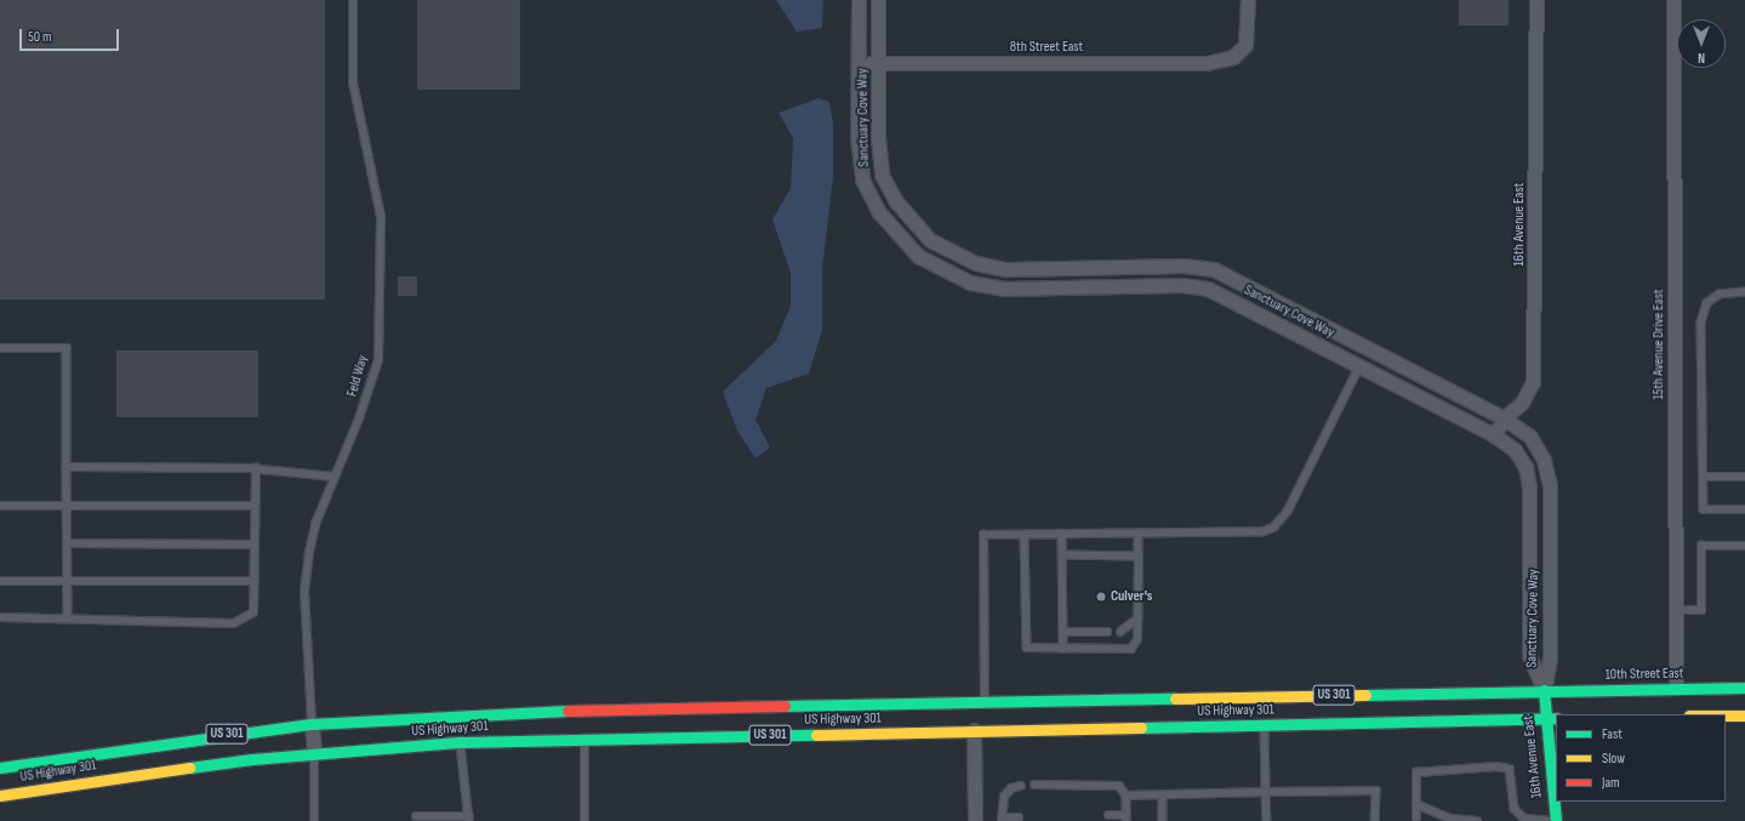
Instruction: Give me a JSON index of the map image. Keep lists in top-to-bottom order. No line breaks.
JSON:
{"streets":{"main road":["16th Avenue East","10th Street East","US 301","US Highway 301"],"street":["8th Street East","Sanctuary Cove Way","15th Avenue Drive East"],"lane":["Feld Way"]},"crossings":[["8th Street East","Sanctuary Cove Way"],["Sanctuary Cove Way","16th Avenue East"],["Sanctuary Cove Way","10th Street East"],["Sanctuary Cove Way","US 301"],["16th Avenue East","10th Street East"],["16th Avenue East","US 301"],["16th Avenue East","US Highway 301"],["15th Avenue Drive East","10th Street East"],["Feld Way","US 301"],["Feld Way","US Highway 301"],["10th Street East","US 301"],["US 301","US Highway 301"]],"places":["Culver's"],"legend":["Fast","Slow","Jam"],"scale_bar":"50 m","north":"bottom"}
